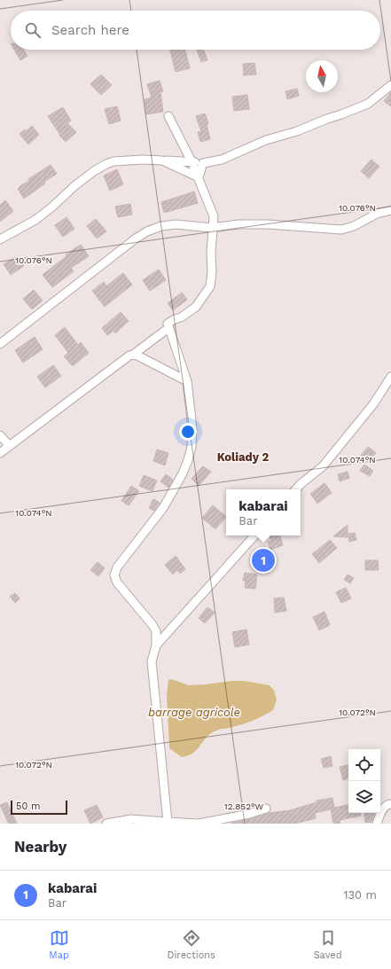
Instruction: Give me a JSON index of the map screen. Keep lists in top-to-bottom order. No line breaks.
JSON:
{"districts":["Koliady 2"],"water":["barrage agricole"],"scale_bar":"50 m","north":"top","page":{"search":"Search here","popup":["kabarai","Bar"],"pins":"1","scale":"50 m","heading":"Nearby","list":[{"mark":"1","name":"kabarai","note":"Bar","value":"130 m"}],"nav":["Map","Directions","Saved"]},"coordinates":["10.076°N","10.074°N","10.072°N","12.852°W"]}
